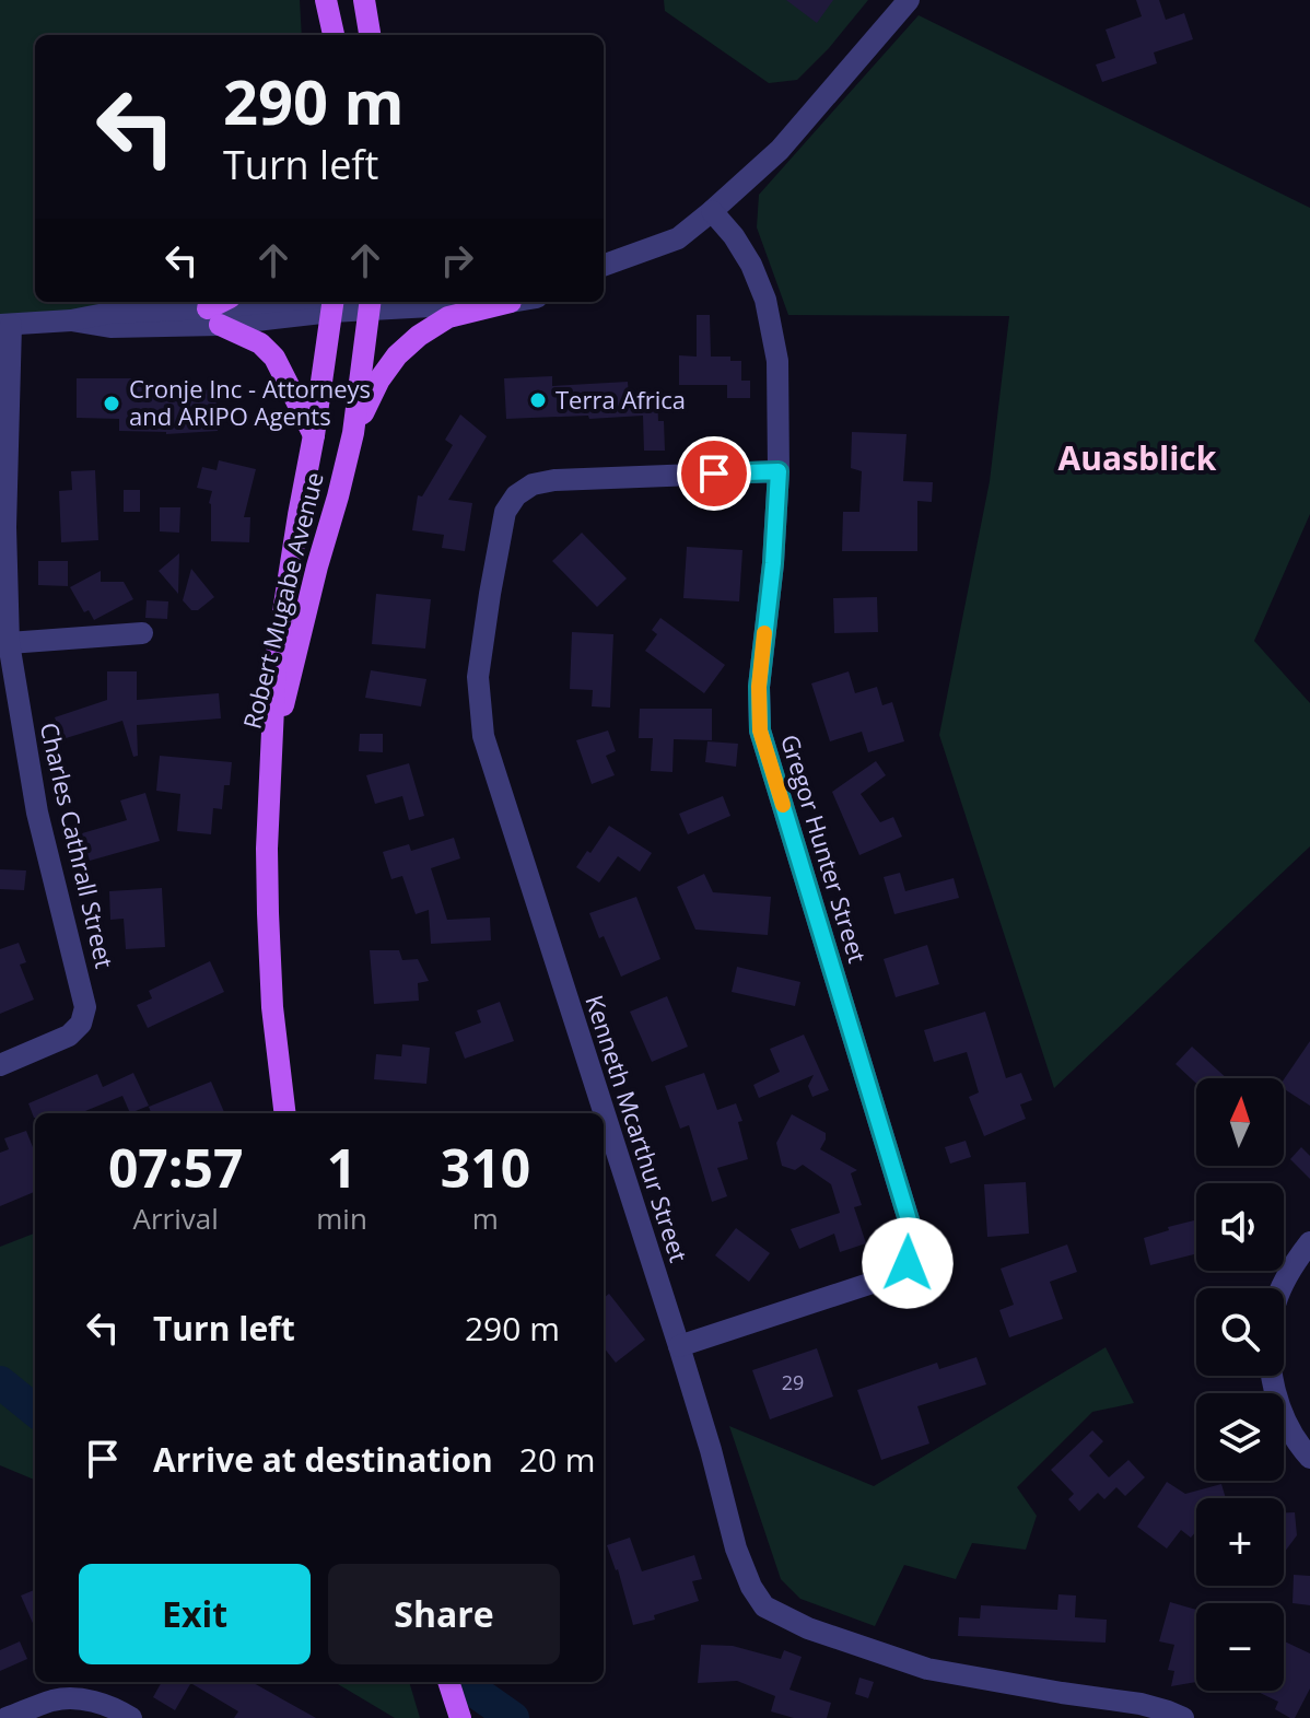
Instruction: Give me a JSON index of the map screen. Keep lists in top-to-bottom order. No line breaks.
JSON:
{"streets":{"main road":["Robert Mugabe Avenue"],"street":["Charles Cathrall Street","Gregor Hunter Street","Kenneth Mcarthur Street"]},"crossings":[["Gregor Hunter Street","Kenneth Mcarthur Street"]],"districts":["Auasblick"],"places":["Terra Africa","Cronje Inc - Attorneys and ARIPO Agents"],"house_numbers":["29"],"north":"top","page":{"turn":["290 m","Turn left"],"map_buttons":["+","−"],"eta":["07:57","Arrival","1","min","310","m"],"list":[{"name":"Turn left","value":"290 m"},{"name":"Arrive at destination","value":"20 m"}],"buttons":["Exit","Share"]}}
